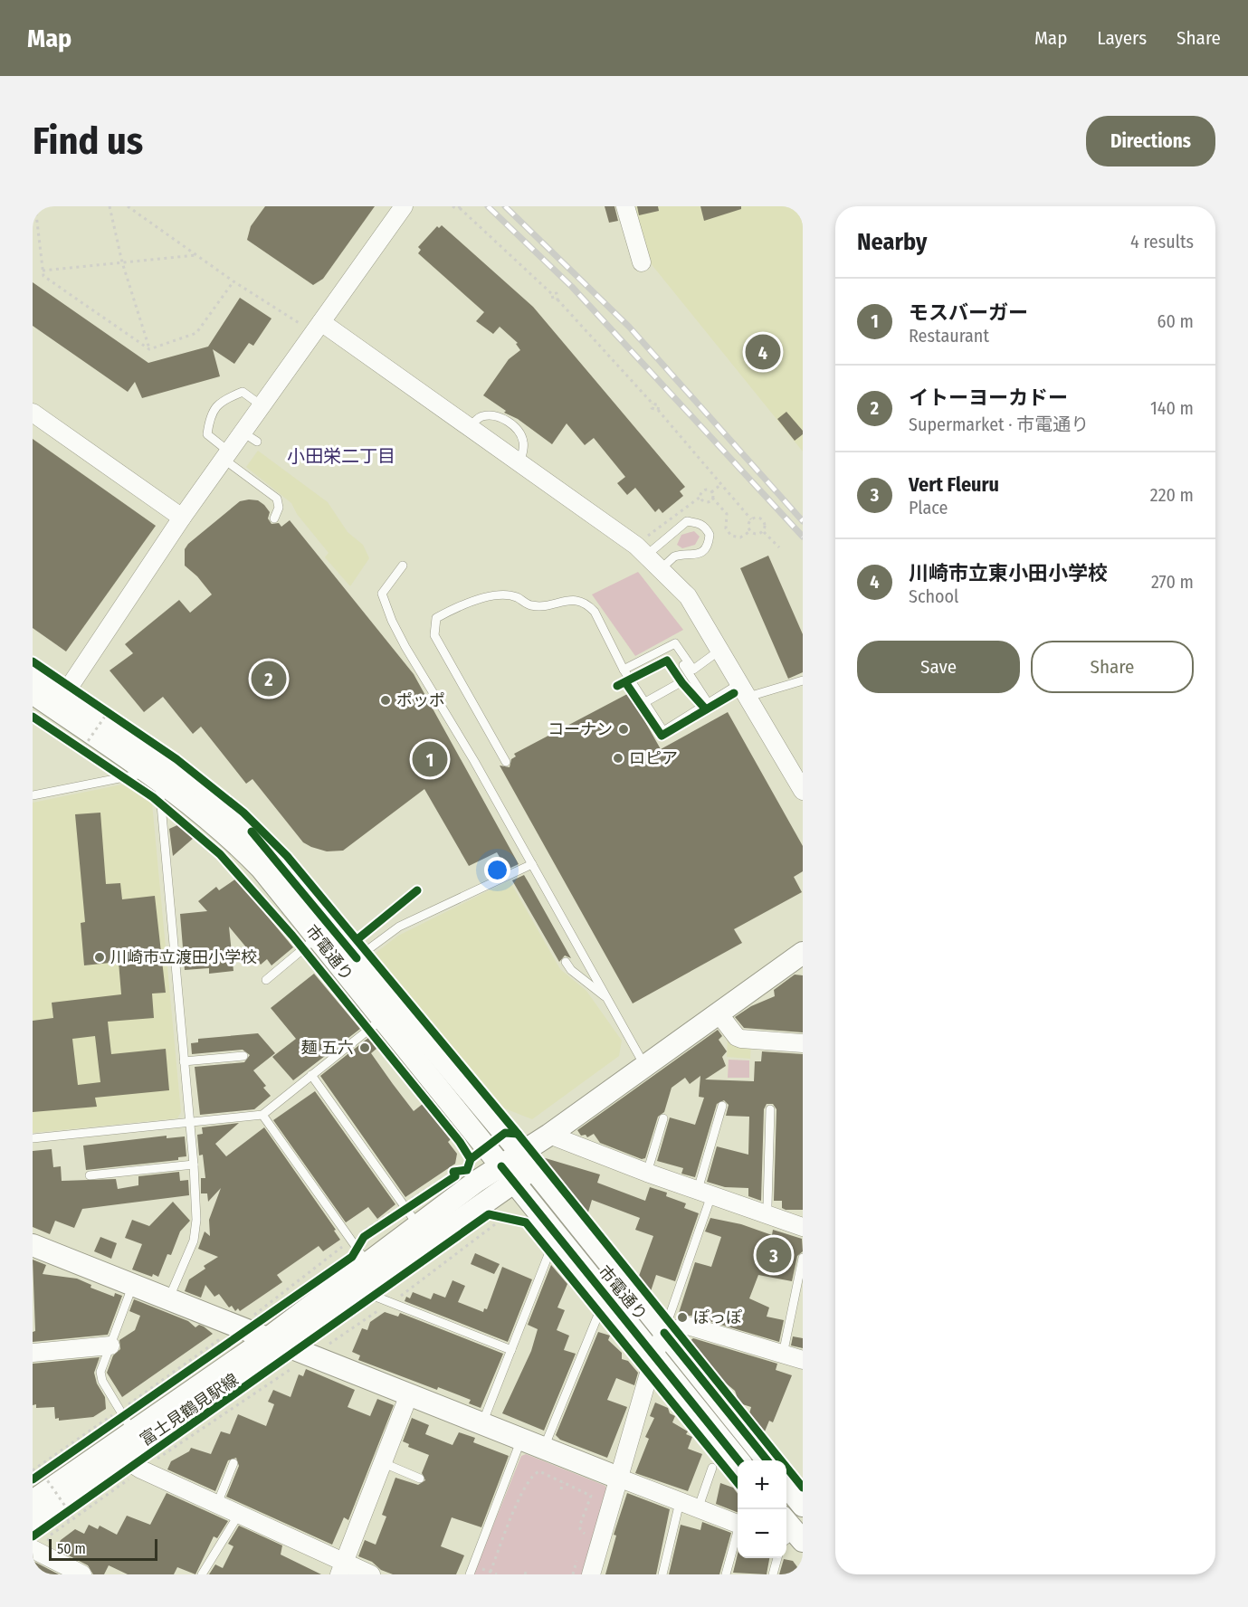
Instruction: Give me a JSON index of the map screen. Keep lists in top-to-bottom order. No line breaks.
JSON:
{"streets":{"street":["市電通り","富士見鶴見駅線"]},"crossings":[["市電通り","富士見鶴見駅線"]],"districts":["小田栄二丁目"],"places":["ポッポ","コーナン","ロピア","川崎市立渡田小学校","麺 五六","ぽっぽ"],"scale_bar":"50 m","page":{"header":"Map","nav":["Map","Layers","Share"],"buttons":["Directions",["Save","Share"]],"title":"Find us","heading":["Nearby","4 results"],"list":[{"mark":"1","name":"モスバーガー","note":"Restaurant","value":"60 m"},{"mark":"2","name":"イトーヨーカドー","note":"Supermarket · 市電通り","value":"140 m"},{"mark":"3","name":"Vert Fleuru","note":"Place","value":"220 m"},{"mark":"4","name":"川崎市立東小田小学校","note":"School","value":"270 m"}],"pins":["4","2","1","3"],"map_buttons":["+","−"],"scale":"50 m"}}
